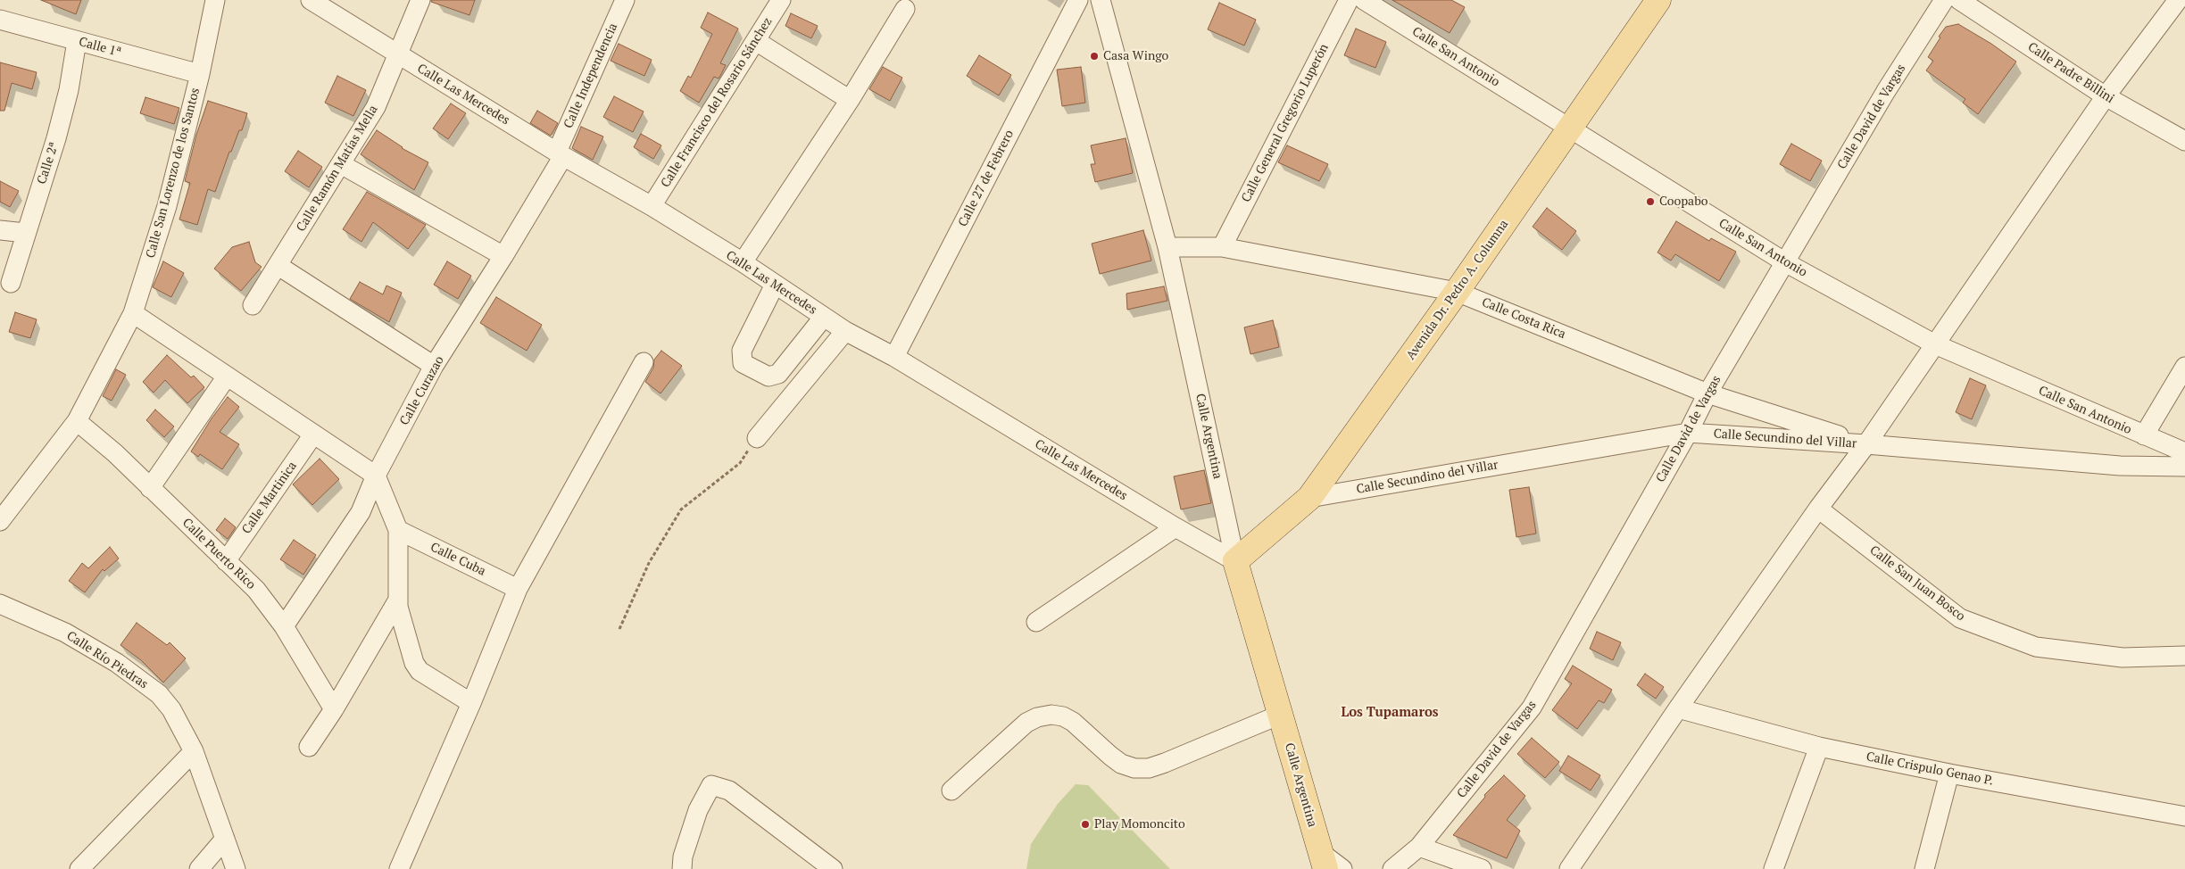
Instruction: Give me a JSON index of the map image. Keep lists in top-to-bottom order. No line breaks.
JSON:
{"streets":{"main road":["Avenida Dr. Pedro A. Columna","Calle Argentina"],"street":["Calle 1ª","Calle San Antonio","Calle Padre Billini","Calle Independencia","Calle Las Mercedes","Calle Francisco del Rosario Sánchez","Calle David de Vargas","Calle General Gregorio Luperón","Calle 2ª","Calle Ramón Matías Mella","Calle San Lorenzo de los Santos","Calle 27 de Febrero","Calle Costa Rica","Calle Curazao","Calle Secundino del Villar","Calle Martinica","Calle Puerto Rico","Calle Cuba","Calle San Juan Bosco","Calle Río Piedras","Calle Crispulo Genao P."]},"crossings":[["Calle 1ª","Calle 2ª"],["Calle 1ª","Calle San Lorenzo de los Santos"],["Calle San Antonio","Calle David de Vargas"],["Calle San Antonio","Avenida Dr. Pedro A. Columna"],["Calle Independencia","Calle Las Mercedes"],["Calle Independencia","Calle Curazao"],["Calle Las Mercedes","Calle Francisco del Rosario Sánchez"],["Calle Las Mercedes","Calle Ramón Matías Mella"],["Calle Las Mercedes","Calle 27 de Febrero"],["Calle Las Mercedes","Avenida Dr. Pedro A. Columna"],["Calle Las Mercedes","Calle Curazao"],["Calle Las Mercedes","Calle Argentina"],["Calle David de Vargas","Calle Costa Rica"],["Calle David de Vargas","Calle Secundino del Villar"],["Calle General Gregorio Luperón","Calle Costa Rica"],["Calle San Lorenzo de los Santos","Calle Puerto Rico"],["Avenida Dr. Pedro A. Columna","Calle Costa Rica"],["Avenida Dr. Pedro A. Columna","Calle Argentina"],["Avenida Dr. Pedro A. Columna","Calle Secundino del Villar"],["Calle Costa Rica","Calle Argentina"],["Calle Costa Rica","Calle Secundino del Villar"],["Calle Curazao","Calle Puerto Rico"],["Calle Martinica","Calle Puerto Rico"]],"districts":["Los Tupamaros"],"places":["Casa Wingo","Coopabo","Play Momoncito"]}
